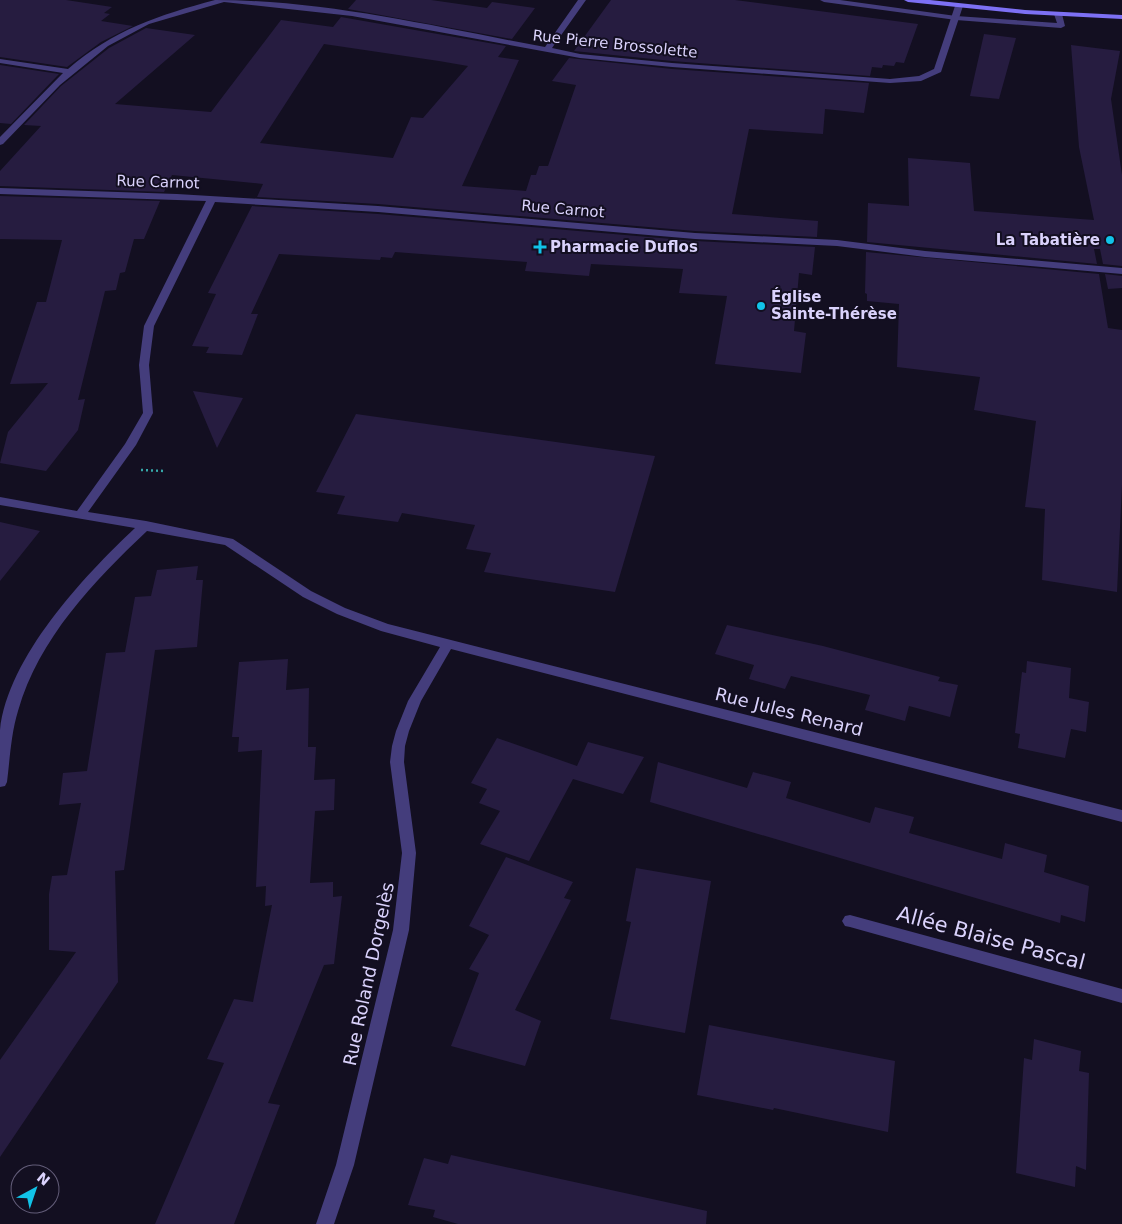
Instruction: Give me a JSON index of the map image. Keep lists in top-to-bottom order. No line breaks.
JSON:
{"streets":{"street":["Rue Pierre Brossolette","Rue Carnot","Rue Jules Renard","Allée Blaise Pascal","Rue Roland Dorgelès"]},"crossings":[["Rue Jules Renard","Rue Roland Dorgelès"]],"places":{"other":["La Tabatière","Église Sainte-Thérèse"],"health":["Pharmacie Duflos"]},"north":"top right"}
